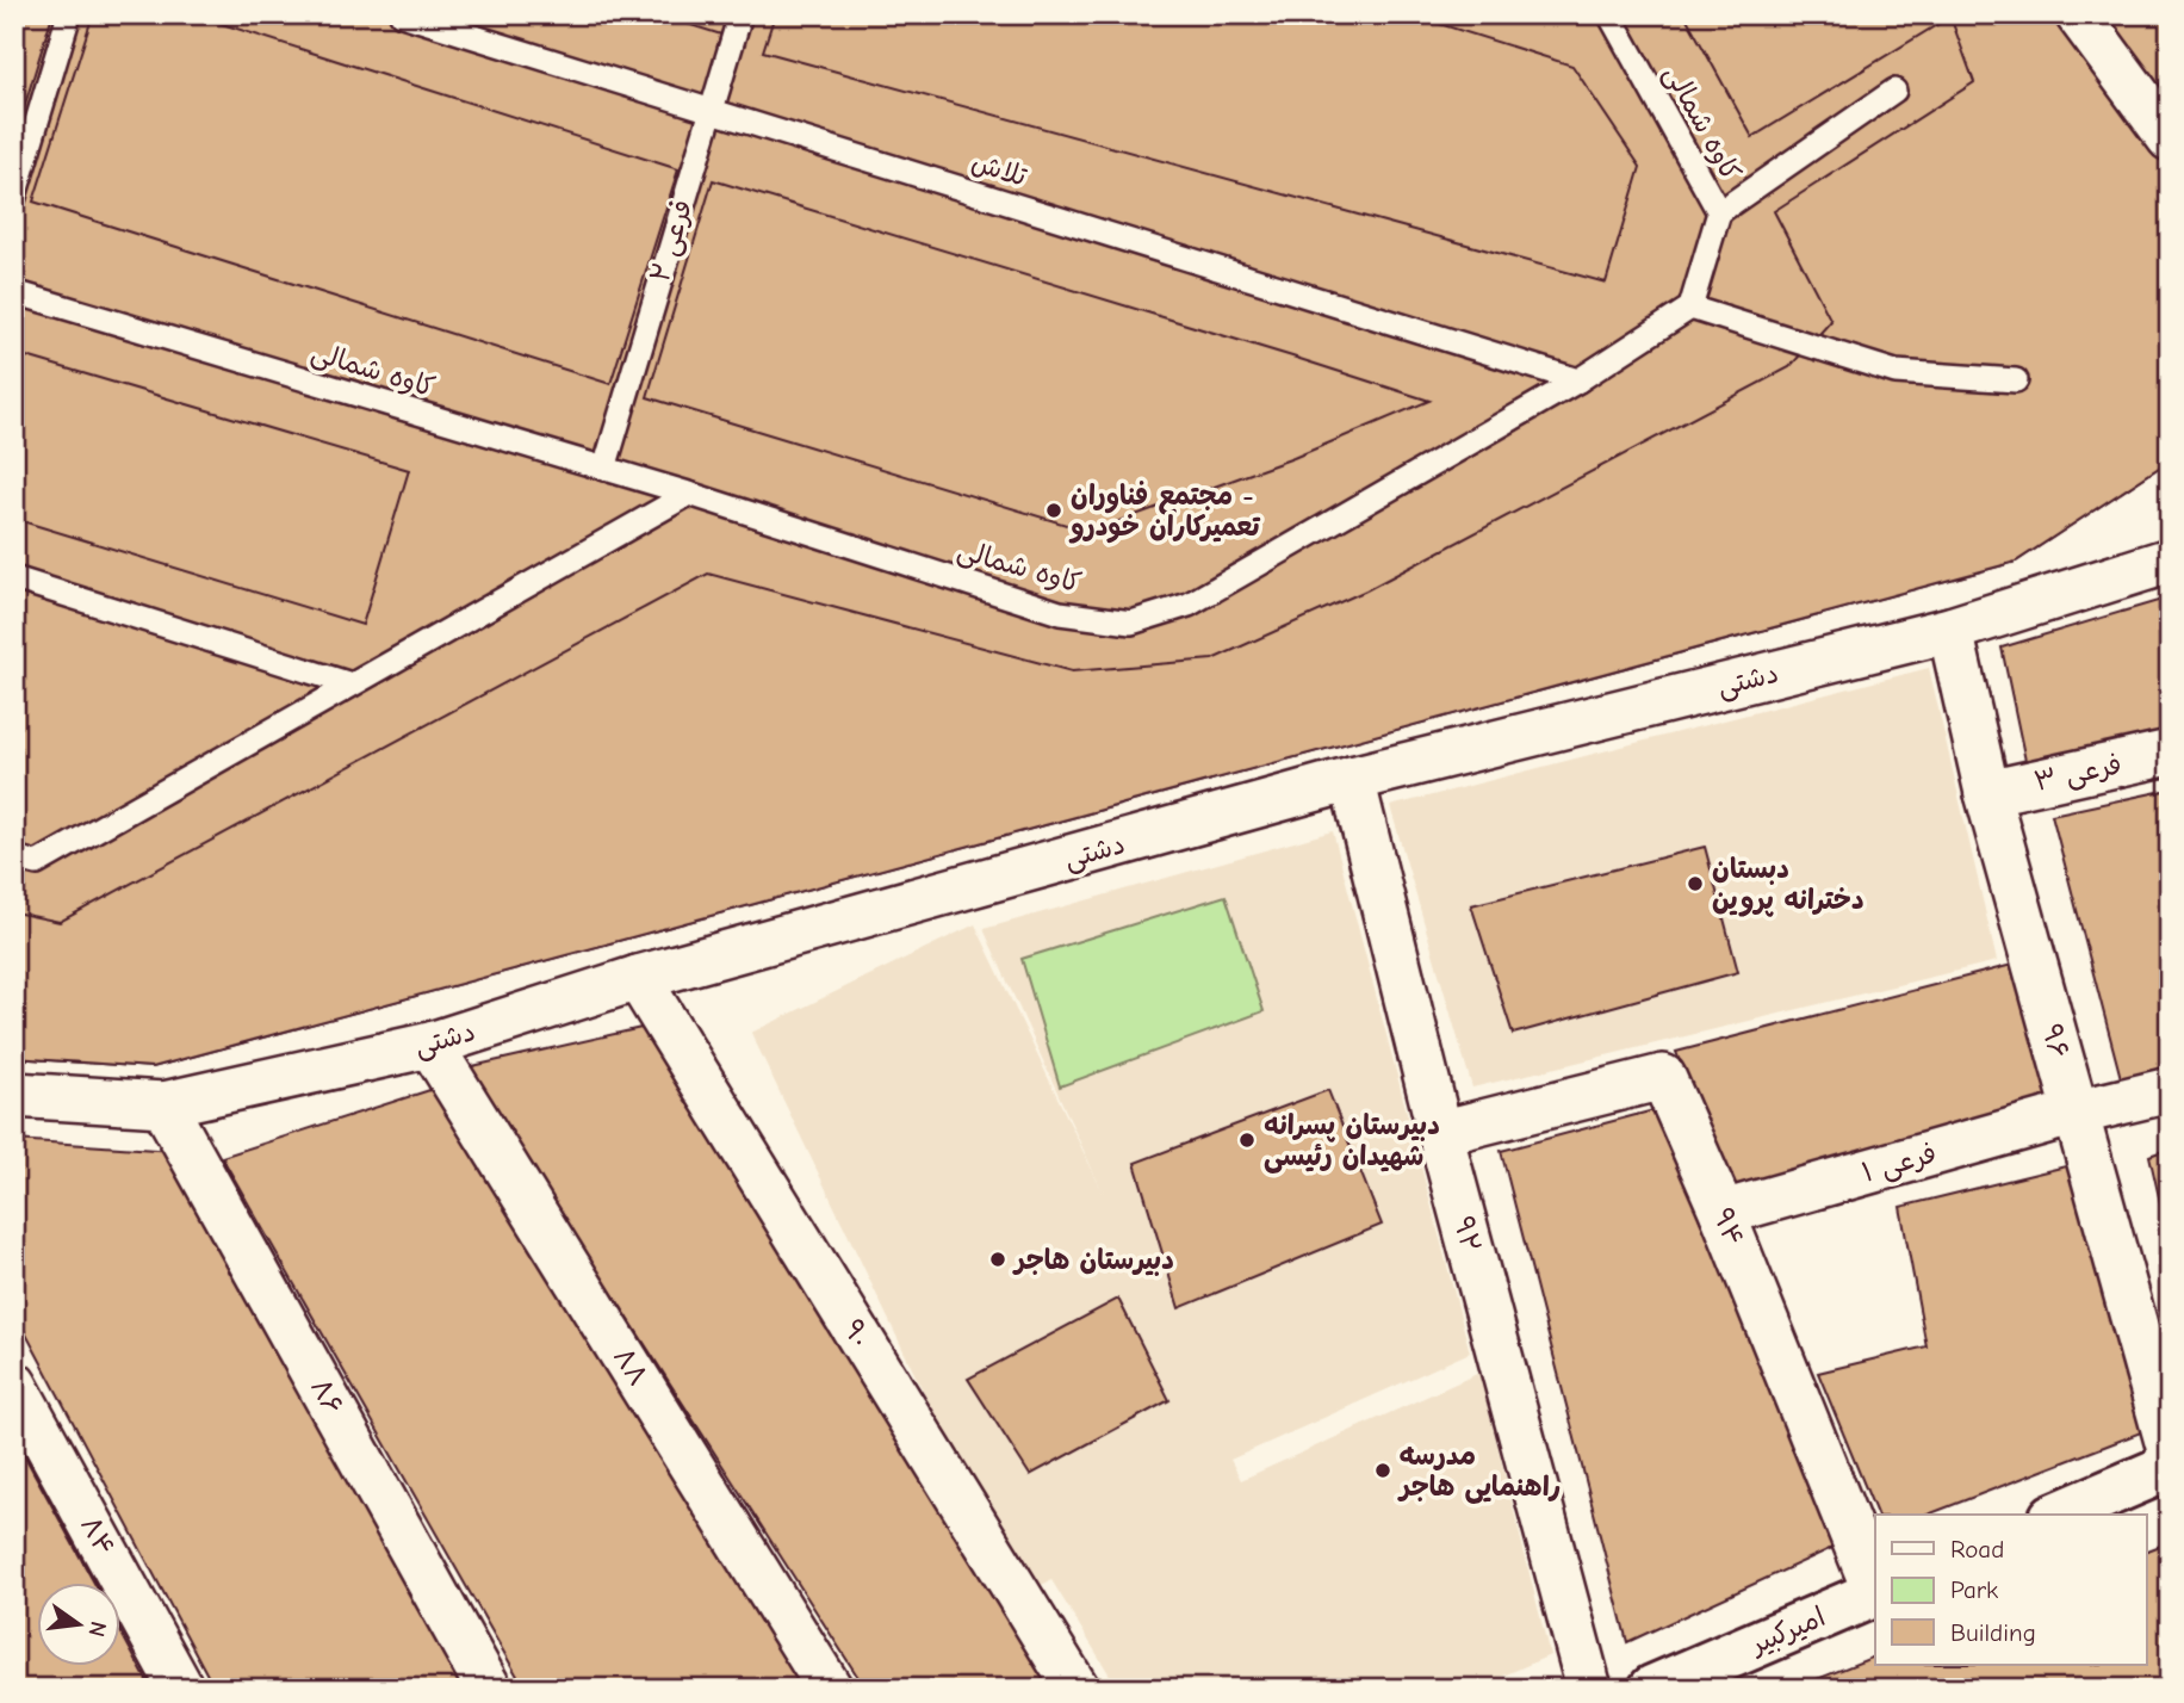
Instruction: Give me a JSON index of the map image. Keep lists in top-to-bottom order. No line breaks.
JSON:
{"streets":{"main road":["امیرکبیر"],"street":["دشتی","فرعی ۳","۹۶","فرعی ۱","۹۴","۹۲","۹۰","۸۸","۸۶","۸۴"],"lane":["کاوه شمالی","تلاش","فرعی ۲"]},"crossings":[["کاوه شمالی","تلاش"],["کاوه شمالی","فرعی ۲"],["تلاش","فرعی ۲"],["دشتی","۹۶"],["دشتی","۹۲"],["دشتی","۹۰"],["دشتی","۸۸"],["دشتی","۸۶"],["فرعی ۳","۹۶"],["۹۶","فرعی ۱"],["فرعی ۱","۹۴"],["۹۴","۹۲"]],"places":["مجتمع فناوران - تعمیرکاران خودرو","دبستان دخترانه پروین","دبیرستان پسرانه شهیدان رئیسی","دبیرستان هاجر","مدرسه راهنمایی هاجر"],"legend":["Road","Park","Building"],"north":"right"}
